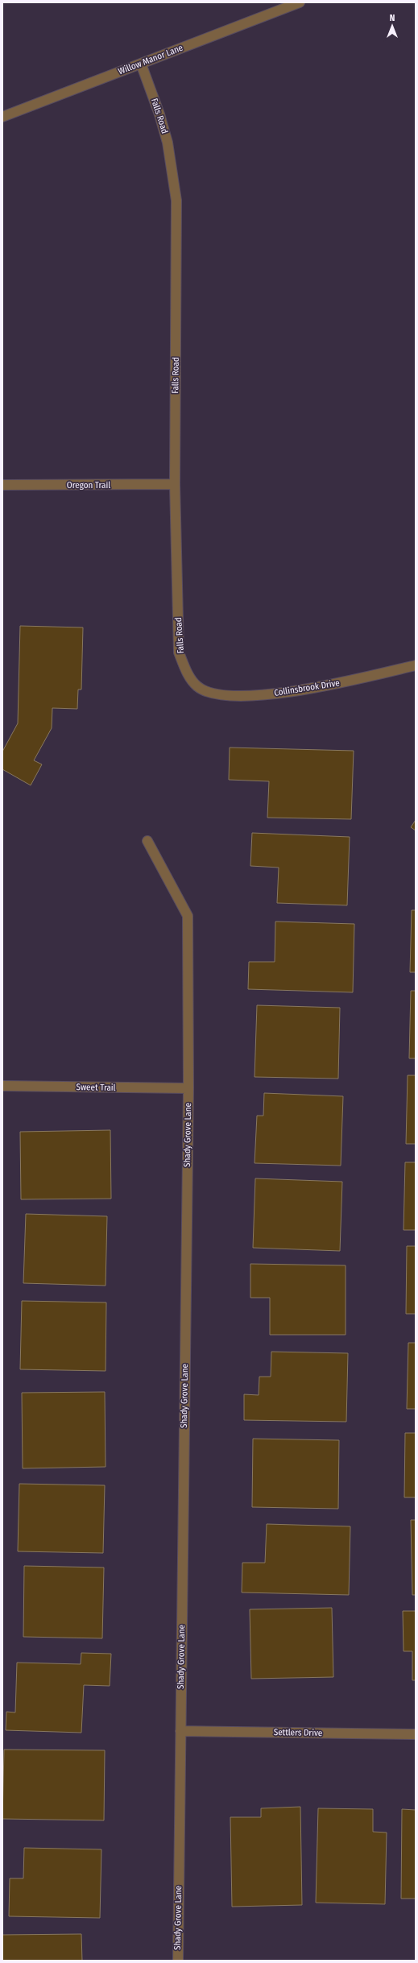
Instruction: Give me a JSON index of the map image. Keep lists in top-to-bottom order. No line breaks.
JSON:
{"streets":{"street":["Willow Manor Lane","Falls Road","Oregon Trail","Collinsbrook Drive","Sweet Trail","Shady Grove Lane","Settlers Drive"]},"crossings":[["Willow Manor Lane","Falls Road"],["Falls Road","Oregon Trail"],["Falls Road","Collinsbrook Drive"],["Sweet Trail","Shady Grove Lane"],["Shady Grove Lane","Settlers Drive"]],"north":"top"}
